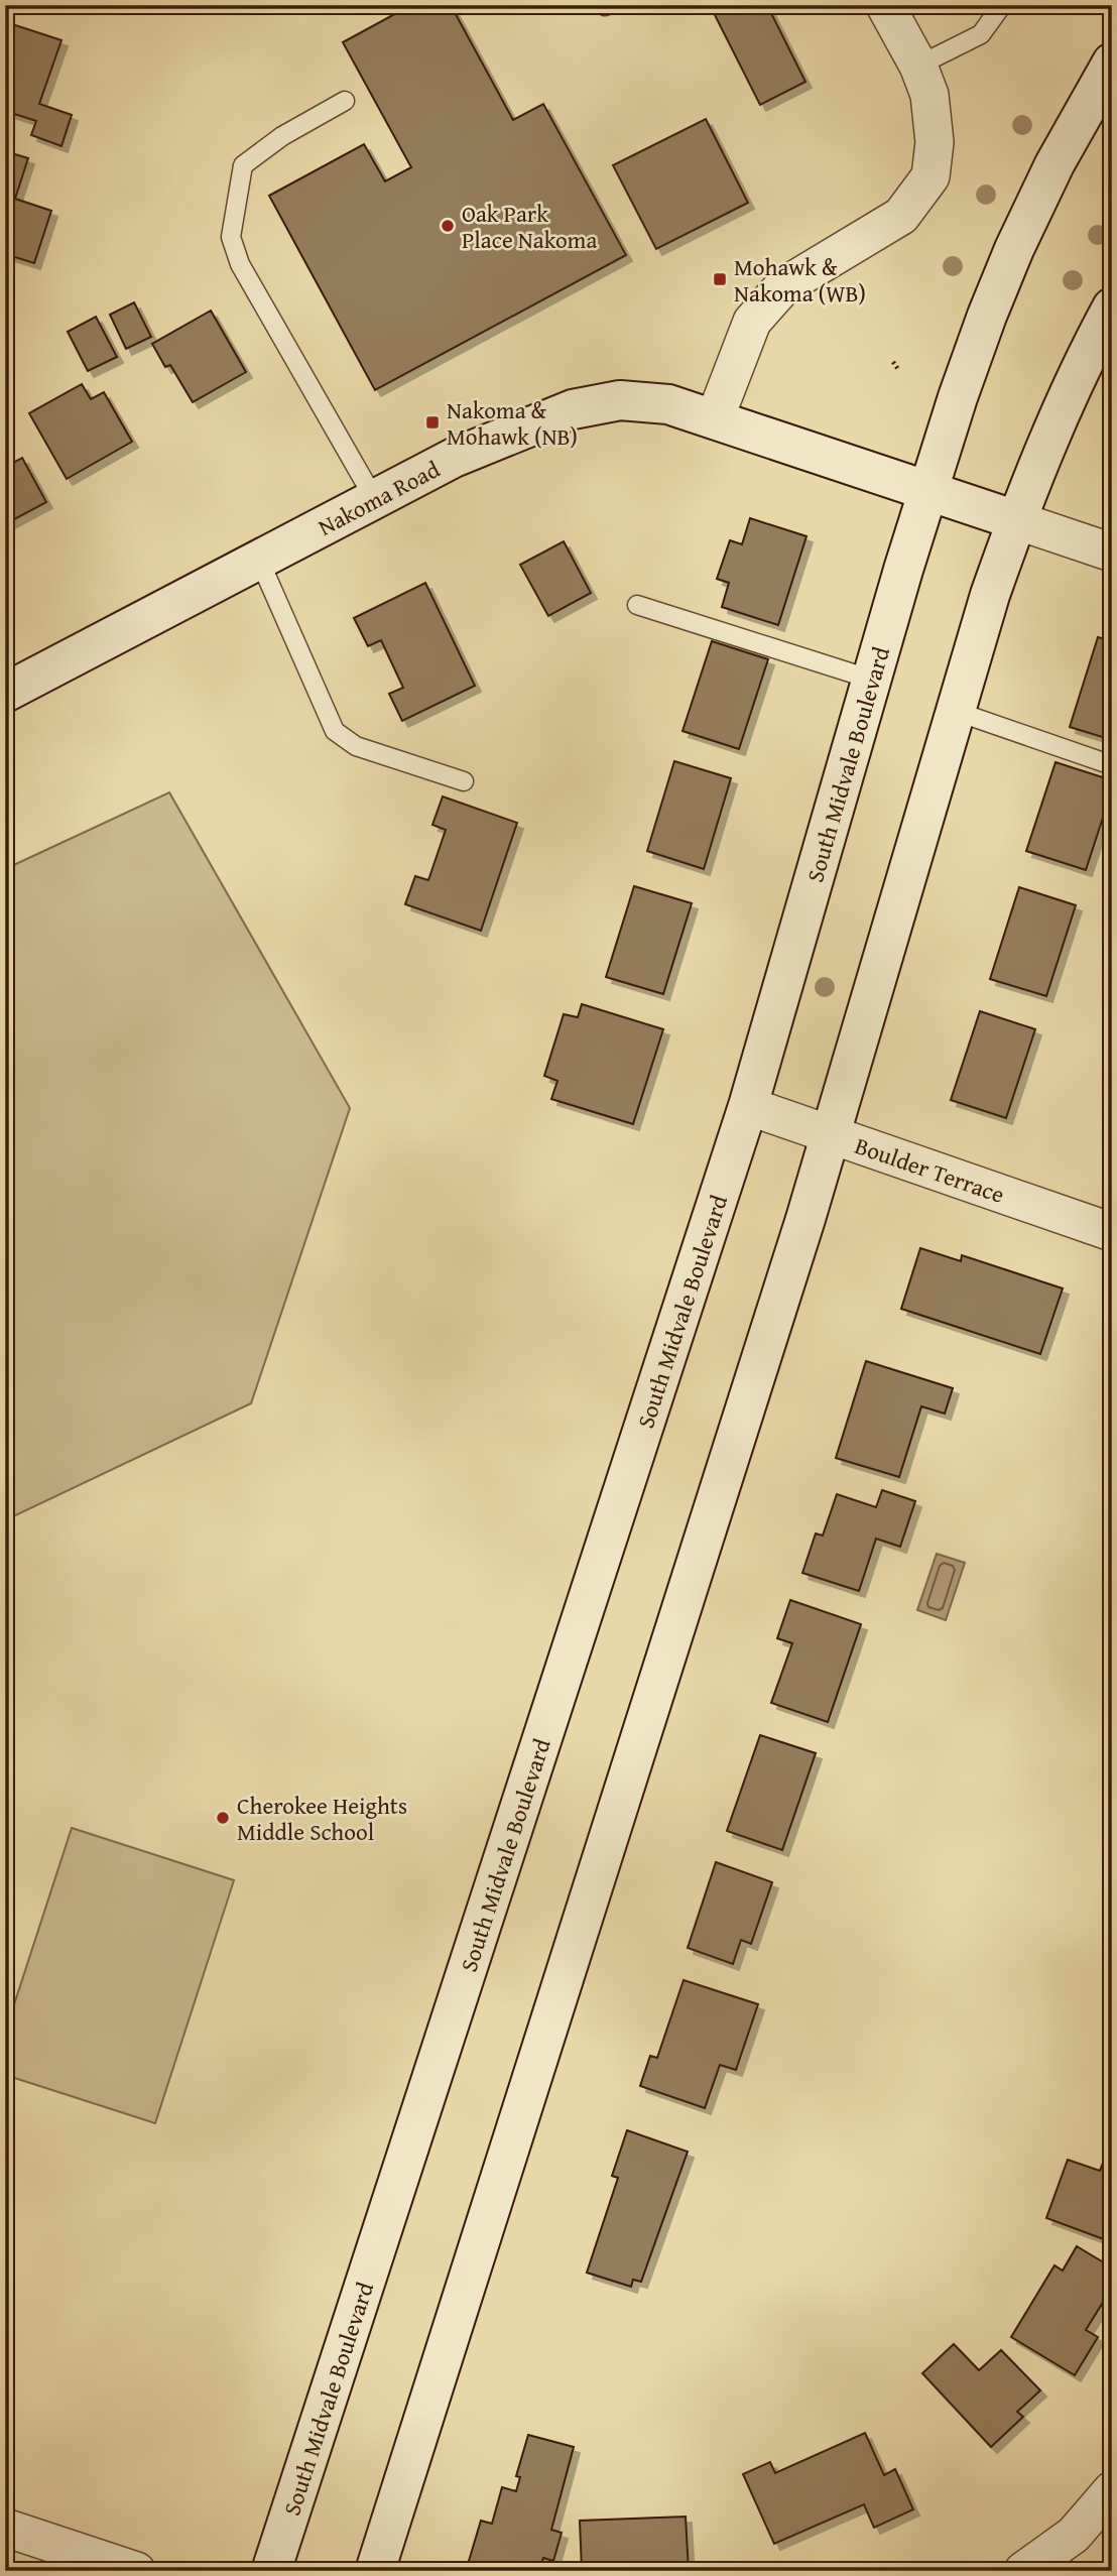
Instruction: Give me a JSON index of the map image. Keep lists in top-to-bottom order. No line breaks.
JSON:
{"streets":{"main road":["Nakoma Road","South Midvale Boulevard"],"street":["Boulder Terrace"]},"crossings":[["Nakoma Road","South Midvale Boulevard"],["South Midvale Boulevard","Boulder Terrace"]],"places":{"other":["Oak Park Place Nakoma","Cherokee Heights Middle School"],"transit":["Mohawk & Nakoma (WB)","Nakoma & Mohawk (NB)"]}}
